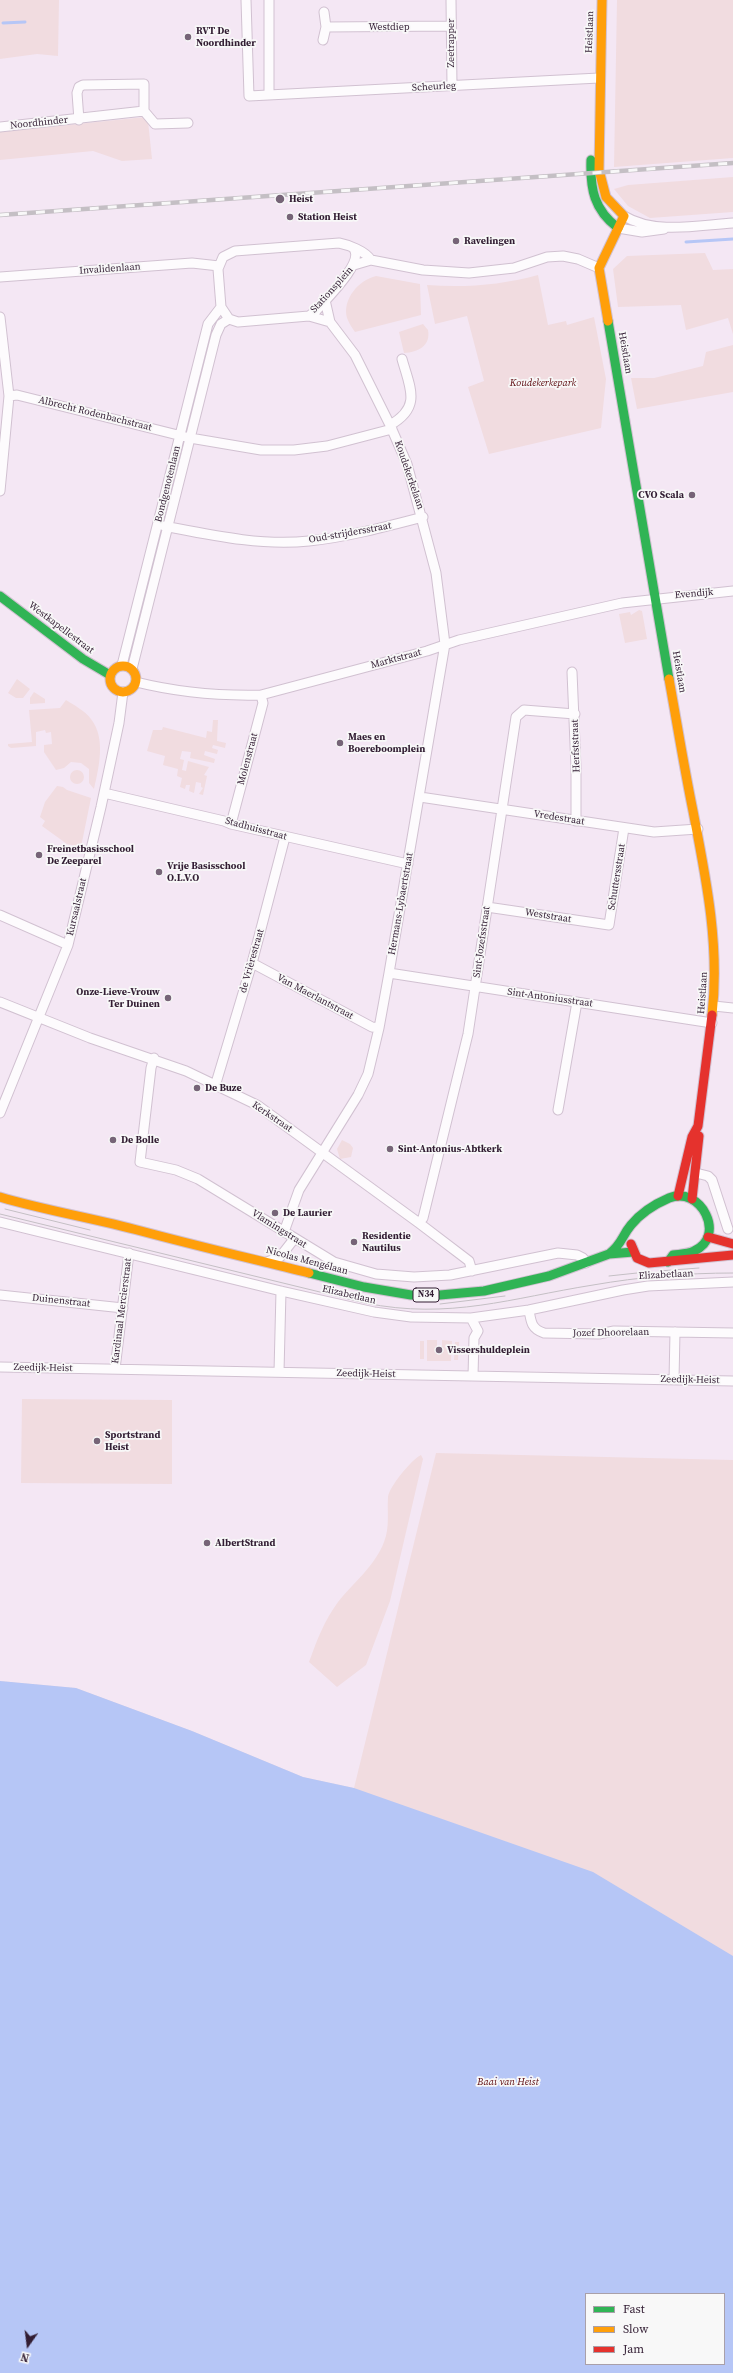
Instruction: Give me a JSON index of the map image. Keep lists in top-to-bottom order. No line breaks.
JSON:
{"streets":{"main road":["Heistlaan","Westkapellestraat","Nicolas Mengélaan","Elizabetlaan","N34"],"street":["Westdiep","Zeetrapper","Scheurleg","Noordhinder","Invalidenlaan","Stationsplein","Albrecht Rodenbachstraat","Koudekerkelaan","Bondgenotenlaan","Oud-strijdersstraat","Evendijk","Marktstraat","Herfststraat","Molenstraat","Vredestraat","Stadhuisstraat","Schuttersstraat","Hermans-Lybaertstraat","Kursaalstraat","Weststraat","Sint-Jozefsstraat","de Vrièrestraat","Van Maerlantstraat","Sint-Antoniusstraat","Kerkstraat","Vlamingstraat","Duinenstraat","Kardinaal Mercierstraat","Jozef Dhoorelaan","Zeedijk-Heist"]},"crossings":[["Westdiep","Zeetrapper"],["Heistlaan","Scheurleg"],["Heistlaan","Evendijk"],["Heistlaan","Marktstraat"],["Heistlaan","Vredestraat"],["Heistlaan","Sint-Antoniusstraat"],["Heistlaan","Nicolas Mengélaan"],["Heistlaan","Elizabetlaan"],["Heistlaan","N34"],["Zeetrapper","Scheurleg"],["Stationsplein","Koudekerkelaan"],["Stationsplein","Bondgenotenlaan"],["Albrecht Rodenbachstraat","Koudekerkelaan"],["Albrecht Rodenbachstraat","Bondgenotenlaan"],["Koudekerkelaan","Oud-strijdersstraat"],["Koudekerkelaan","Marktstraat"],["Koudekerkelaan","Hermans-Lybaertstraat"],["Bondgenotenlaan","Oud-strijdersstraat"],["Bondgenotenlaan","Westkapellestraat"],["Bondgenotenlaan","Marktstraat"],["Bondgenotenlaan","Kursaalstraat"],["Evendijk","Marktstraat"],["Westkapellestraat","Marktstraat"],["Westkapellestraat","Kursaalstraat"],["Marktstraat","Molenstraat"],["Marktstraat","Hermans-Lybaertstraat"],["Marktstraat","Kursaalstraat"],["Herfststraat","Vredestraat"],["Herfststraat","Sint-Jozefsstraat"],["Molenstraat","Stadhuisstraat"],["Vredestraat","Schuttersstraat"],["Vredestraat","Hermans-Lybaertstraat"],["Vredestraat","Sint-Jozefsstraat"],["Stadhuisstraat","Hermans-Lybaertstraat"],["Stadhuisstraat","Kursaalstraat"],["Stadhuisstraat","de Vrièrestraat"],["Schuttersstraat","Weststraat"],["Hermans-Lybaertstraat","Van Maerlantstraat"],["Hermans-Lybaertstraat","Sint-Antoniusstraat"],["Hermans-Lybaertstraat","Kerkstraat"],["Hermans-Lybaertstraat","Vlamingstraat"],["Kursaalstraat","Kerkstraat"],["Weststraat","Sint-Jozefsstraat"],["Sint-Jozefsstraat","Sint-Antoniusstraat"],["Sint-Jozefsstraat","Kerkstraat"],["de Vrièrestraat","Van Maerlantstraat"],["de Vrièrestraat","Kerkstraat"],["Kerkstraat","Vlamingstraat"],["Vlamingstraat","Nicolas Mengélaan"],["Nicolas Mengélaan","Elizabetlaan"],["Nicolas Mengélaan","N34"],["Elizabetlaan","N34"],["Elizabetlaan","Kardinaal Mercierstraat"],["Elizabetlaan","Jozef Dhoorelaan"],["Duinenstraat","Kardinaal Mercierstraat"],["Kardinaal Mercierstraat","Zeedijk-Heist"]],"parks":["Koudekerkepark","Baai van Heist"],"places":["RVT De Noordhinder","Heist","Station Heist","Ravelingen","CVO Scala","Maes en Boereboomplein","Freinetbasisschool De Zeeparel","Vrije Basisschool O.L.V.O","Onze-Lieve-Vrouw Ter Duinen","De Buze","De Bolle","Sint-Antonius-Abtkerk","De Laurier","Residentie Nautilus","Vissershuldeplein","Sportstrand Heist","AlbertStrand"],"legend":["Fast","Slow","Jam"],"north":"bottom"}
